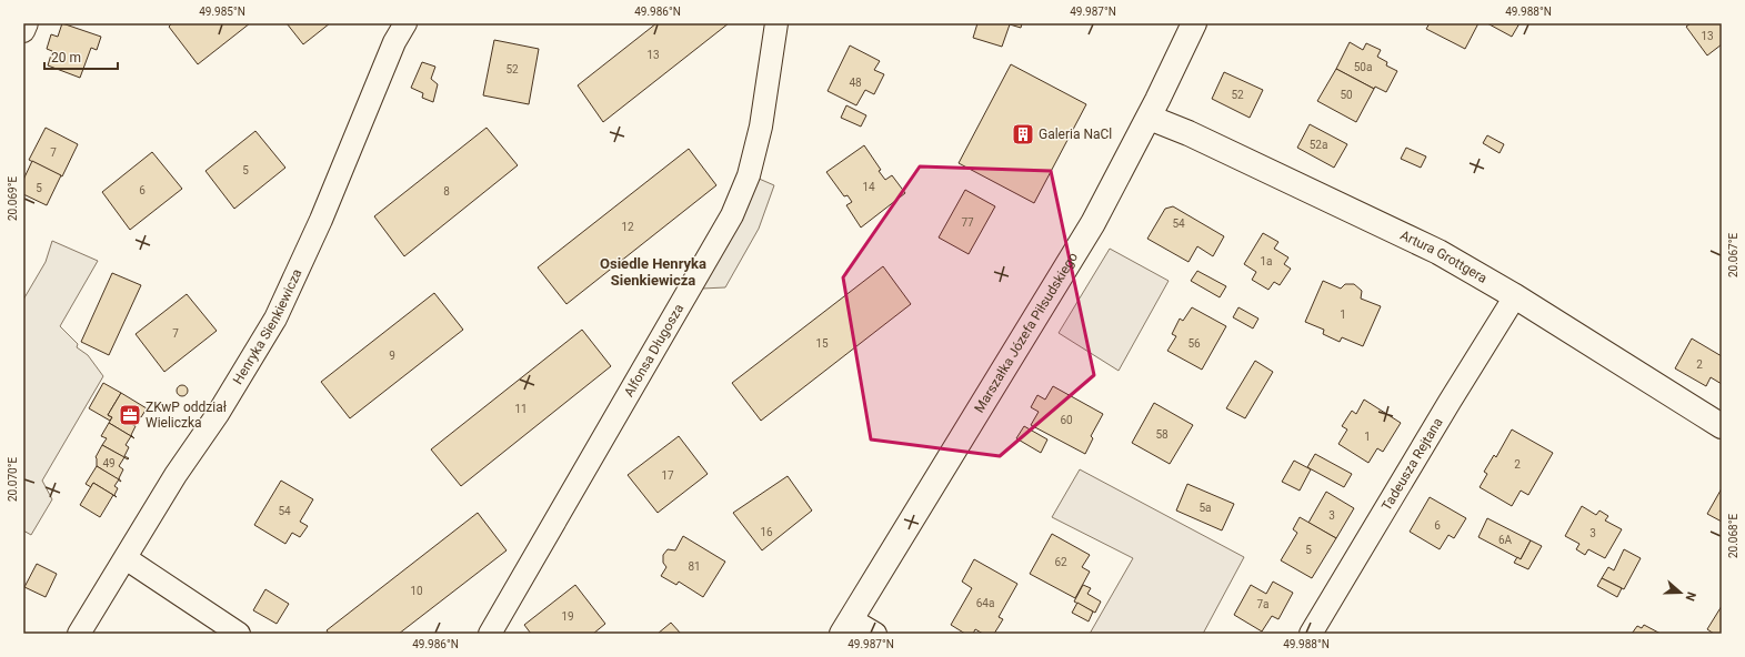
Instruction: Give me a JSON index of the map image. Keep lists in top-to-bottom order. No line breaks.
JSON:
{"streets":{"main road":["Artura Grottgera","Marszałka Józefa Piłsudskiego"],"street":["Henryka Sienkiewicza","Alfonsa Długosza","Tadeusza Rejtana"]},"crossings":[["Artura Grottgera","Marszałka Józefa Piłsudskiego"],["Artura Grottgera","Tadeusza Rejtana"]],"districts":["Osiedle Henryka Sienkiewicza"],"places":{"building":["Galeria NaCl"],"office":["ZKwP oddział Wieliczka"]},"house_numbers":["13","13","50a","52","48","52","50","52a","7","5","14","5","6","8","77","54","12","1a","1","7","15","56","9","2","11","60","58","1","49","2","17","5a","54","3","6","16","3","6A","5","62","81","10","64a","7a","19"],"scale_bar":"20 m","north":"right","coordinates":["49.985°N","49.986°N","49.987°N","49.988°N","20.069°E","20.067°E","20.070°E","20.068°E"]}
